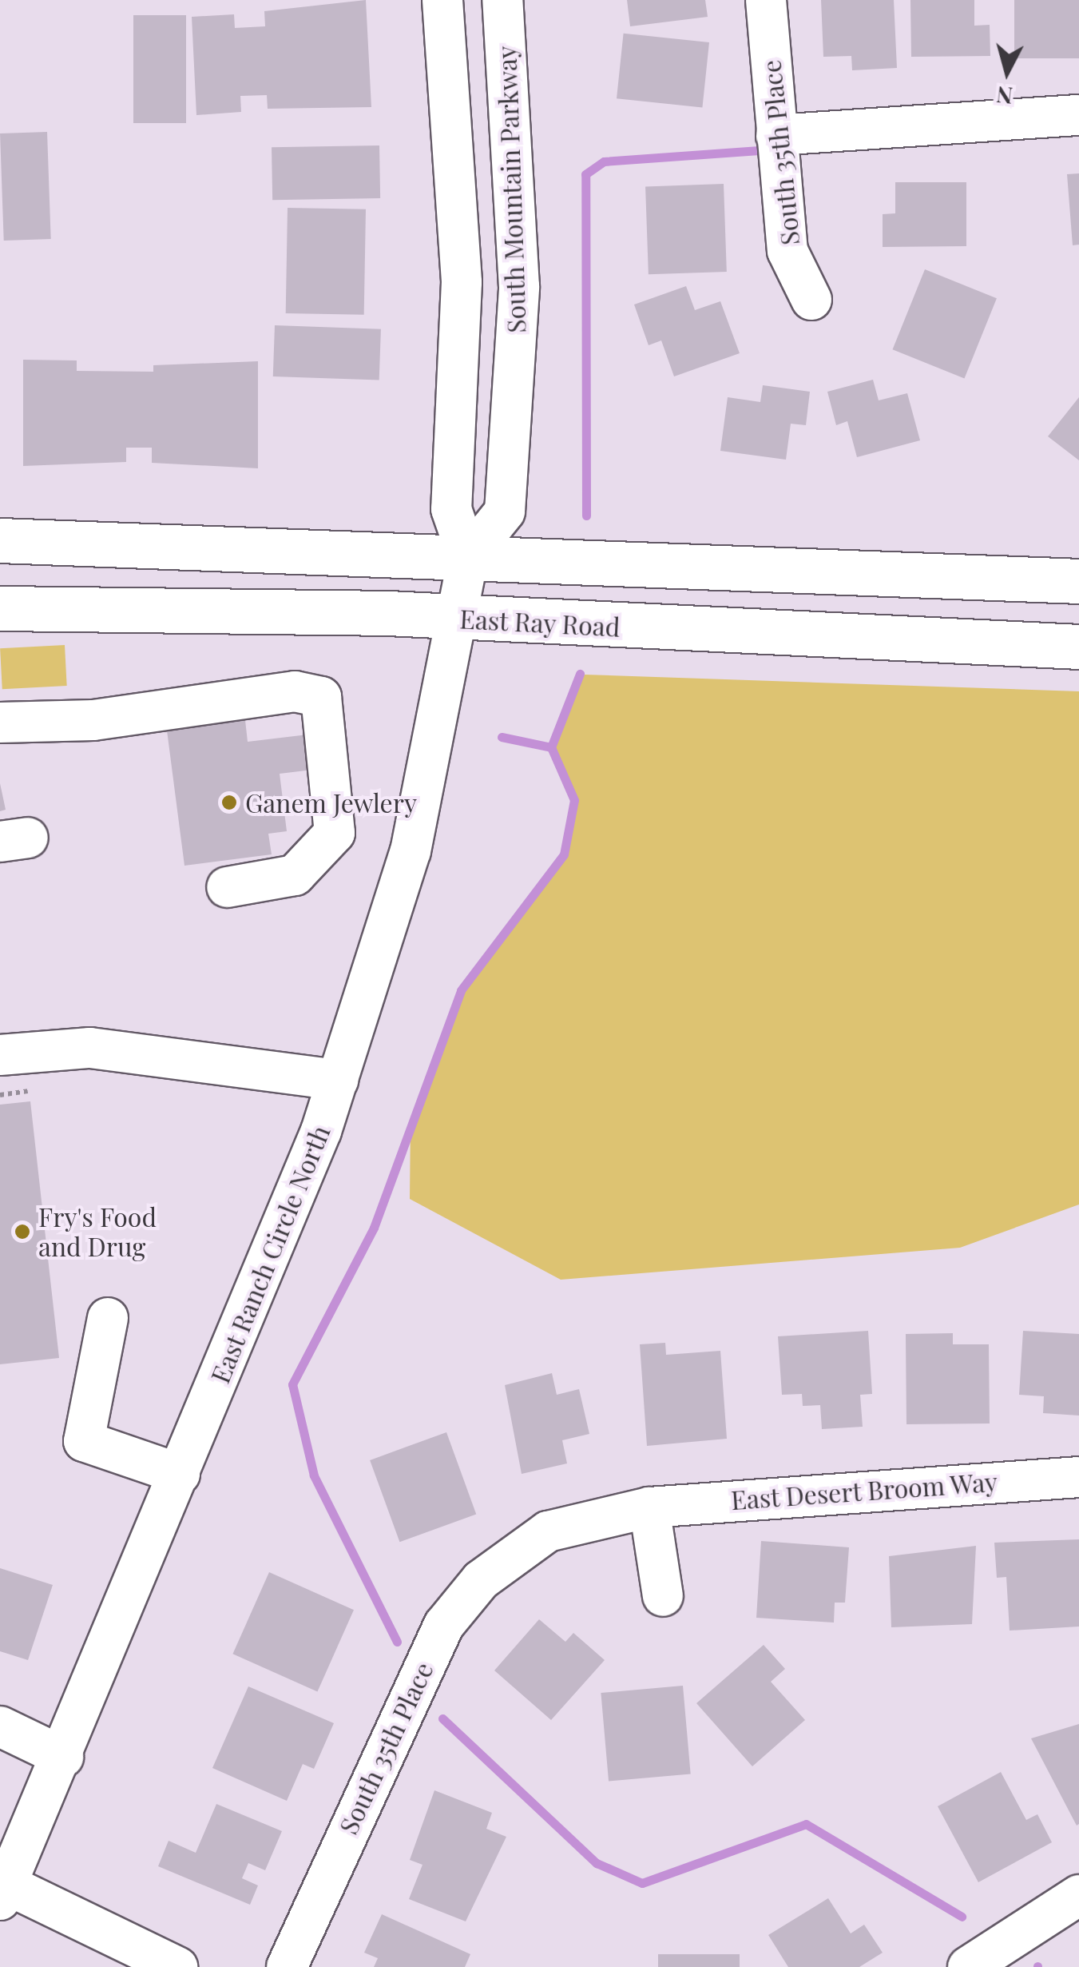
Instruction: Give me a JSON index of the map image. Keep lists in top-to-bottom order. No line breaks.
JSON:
{"streets":{"main road":["East Ray Road"],"street":["South 35th Place","South Mountain Parkway","East Ranch Circle North","East Desert Broom Way"]},"crossings":[["South 35th Place","East Desert Broom Way"],["South Mountain Parkway","East Ray Road"],["South Mountain Parkway","East Ranch Circle North"],["East Ray Road","East Ranch Circle North"]],"places":["Ganem Jewlery","Fry's Food and Drug"],"north":"bottom"}
